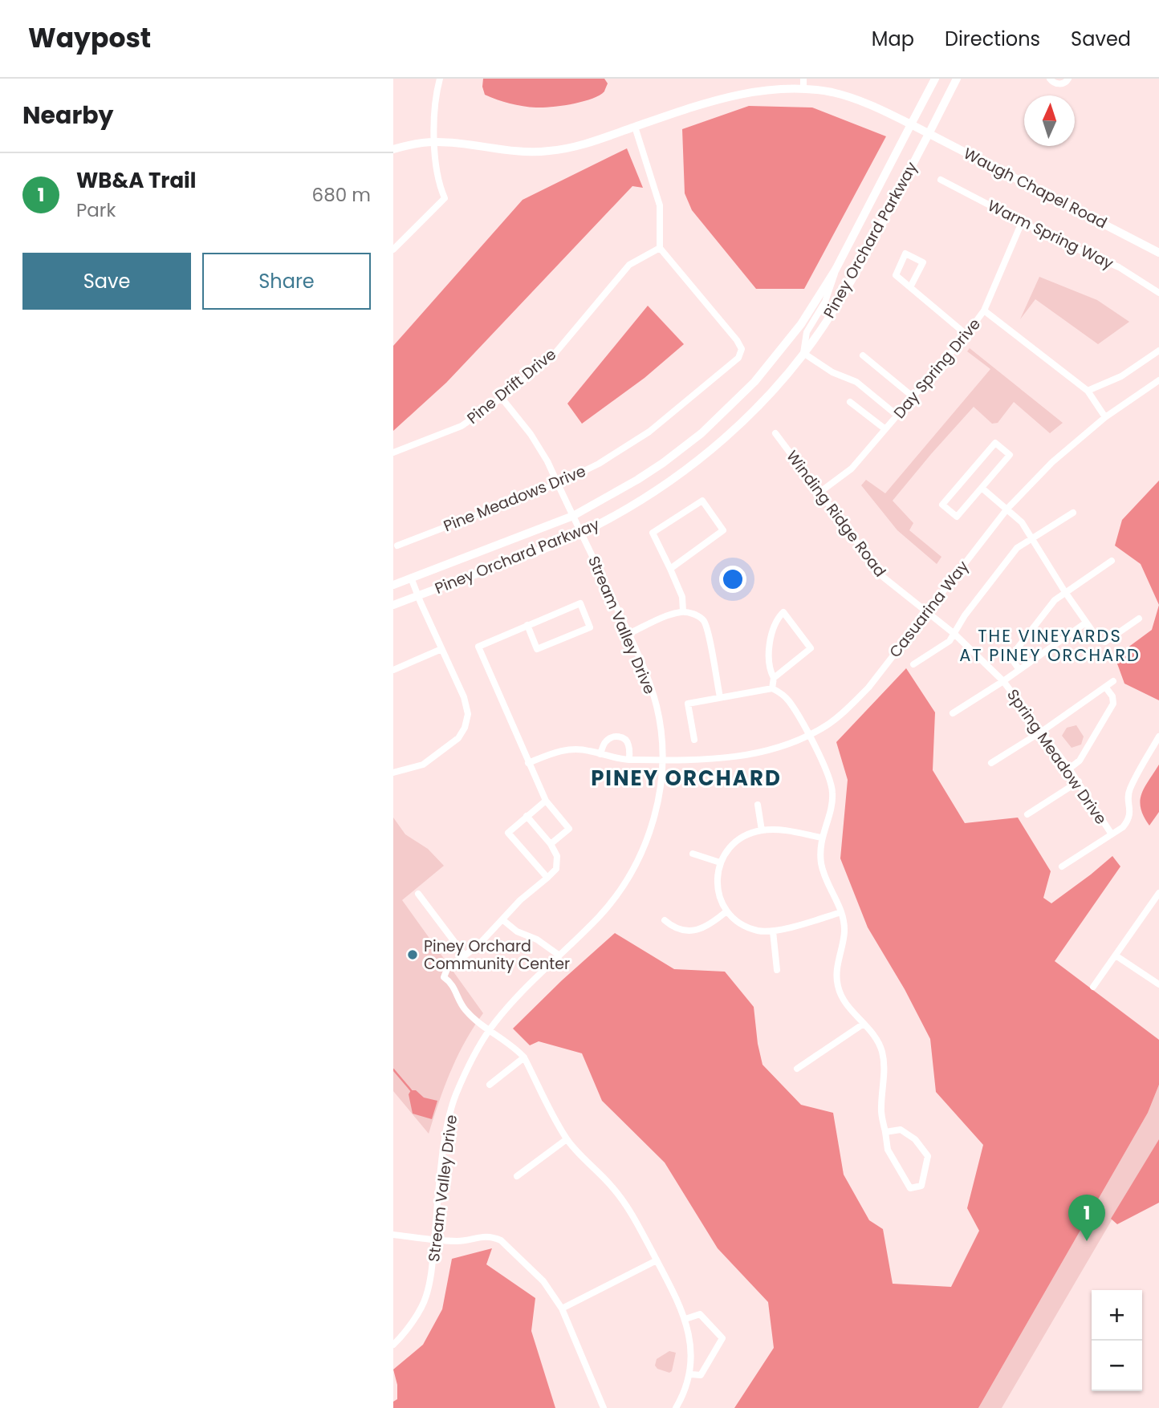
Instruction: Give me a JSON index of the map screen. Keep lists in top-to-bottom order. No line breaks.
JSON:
{"streets":{"main road":["Waugh Chapel Road","Piney Orchard Parkway"],"street":["Warm Spring Way","Day Spring Drive","Pine Drift Drive","Pine Meadows Drive","Winding Ridge Road","Casuarina Way","Stream Valley Drive","Spring Meadow Drive"]},"crossings":[["Waugh Chapel Road","Piney Orchard Parkway"],["Warm Spring Way","Day Spring Drive"],["Piney Orchard Parkway","Stream Valley Drive"],["Day Spring Drive","Winding Ridge Road"],["Pine Drift Drive","Pine Meadows Drive"],["Pine Drift Drive","Stream Valley Drive"],["Pine Meadows Drive","Stream Valley Drive"],["Winding Ridge Road","Casuarina Way"],["Winding Ridge Road","Spring Meadow Drive"],["Casuarina Way","Stream Valley Drive"],["Casuarina Way","Spring Meadow Drive"]],"districts":["THE VINEYARDS AT PINEY ORCHARD","PINEY ORCHARD"],"places":["Piney Orchard Community Center"],"north":"top","page":{"header":"Waypost","nav":["Map","Directions","Saved"],"heading":"Nearby","list":[{"mark":"1","name":"WB&A Trail","note":"Park","value":"680 m"}],"buttons":["Save","Share"],"pins":"1","map_buttons":["+","−"]}}
